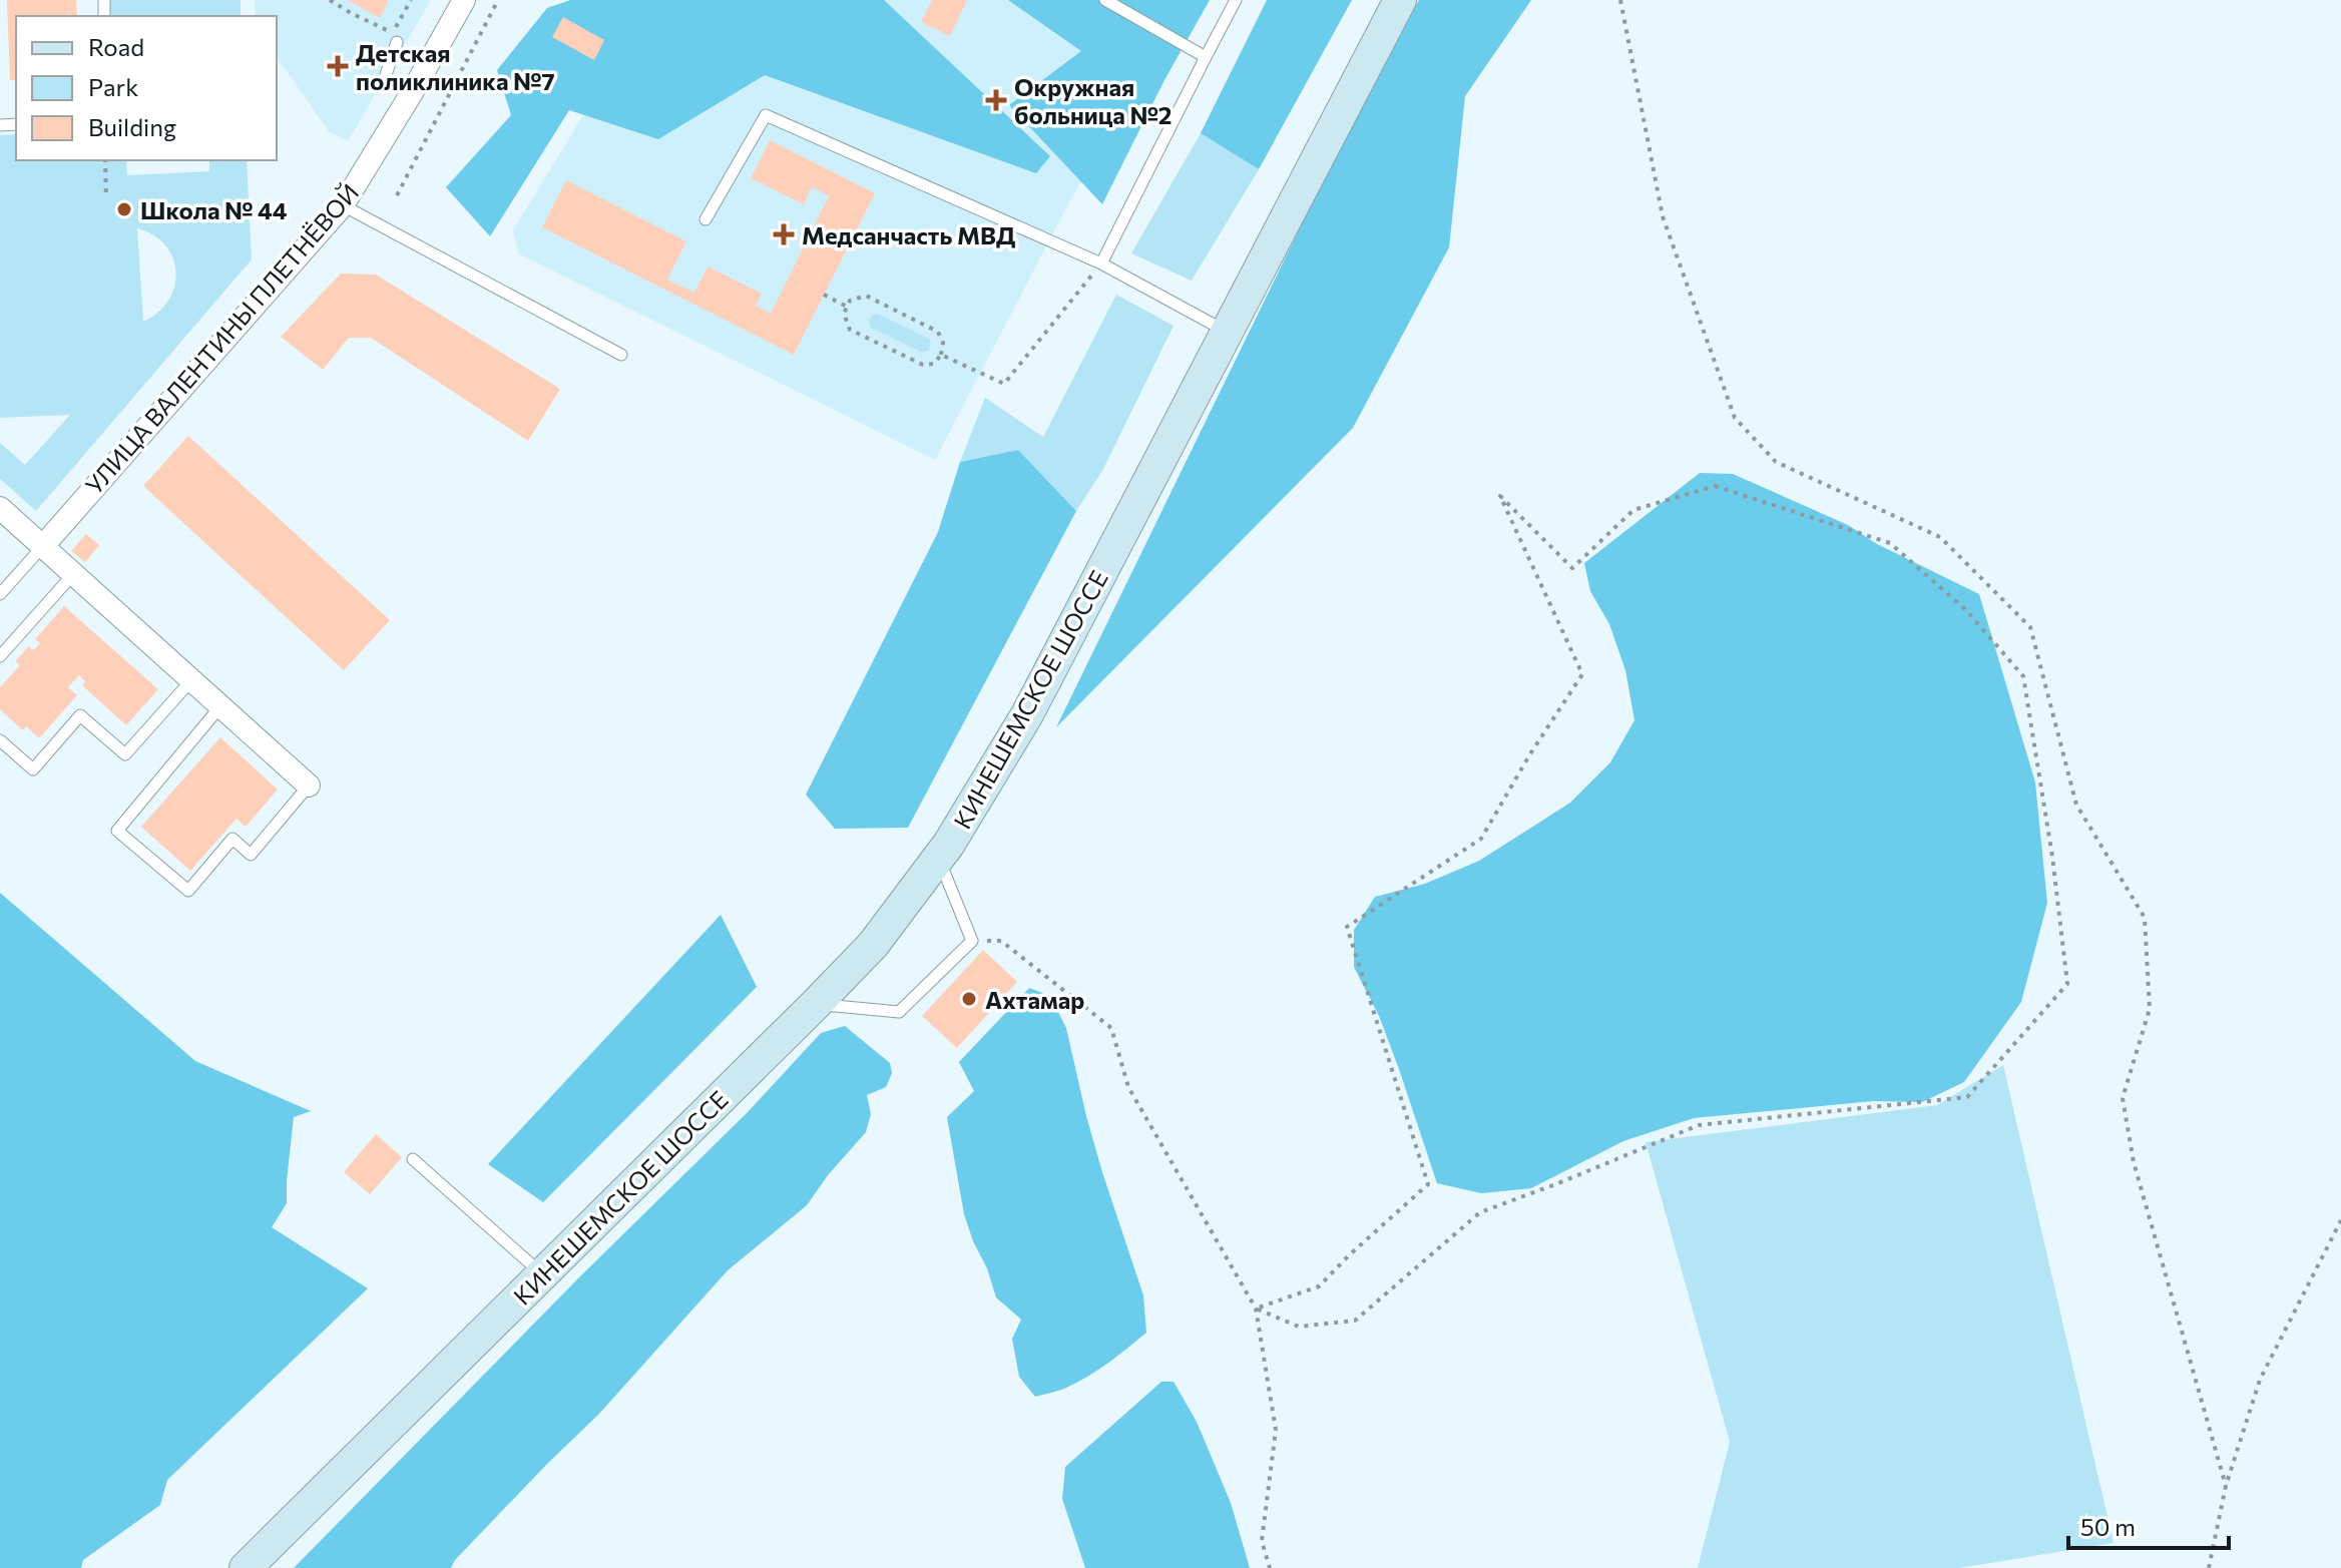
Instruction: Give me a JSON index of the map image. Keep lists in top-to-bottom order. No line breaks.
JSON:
{"streets":{"main road":["КИНЕШЕМСКОЕ ШОССЕ"],"street":["УЛИЦА ВАЛЕНТИНЫ ПЛЕТНЁВОЙ"]},"places":{"health":["Детская поликлиника №7","Окружная больница №2","Медсанчасть МВД"],"other":["Школа № 44","Ахтамар"]},"legend":["Road","Park","Building"],"scale_bar":"50 m"}
